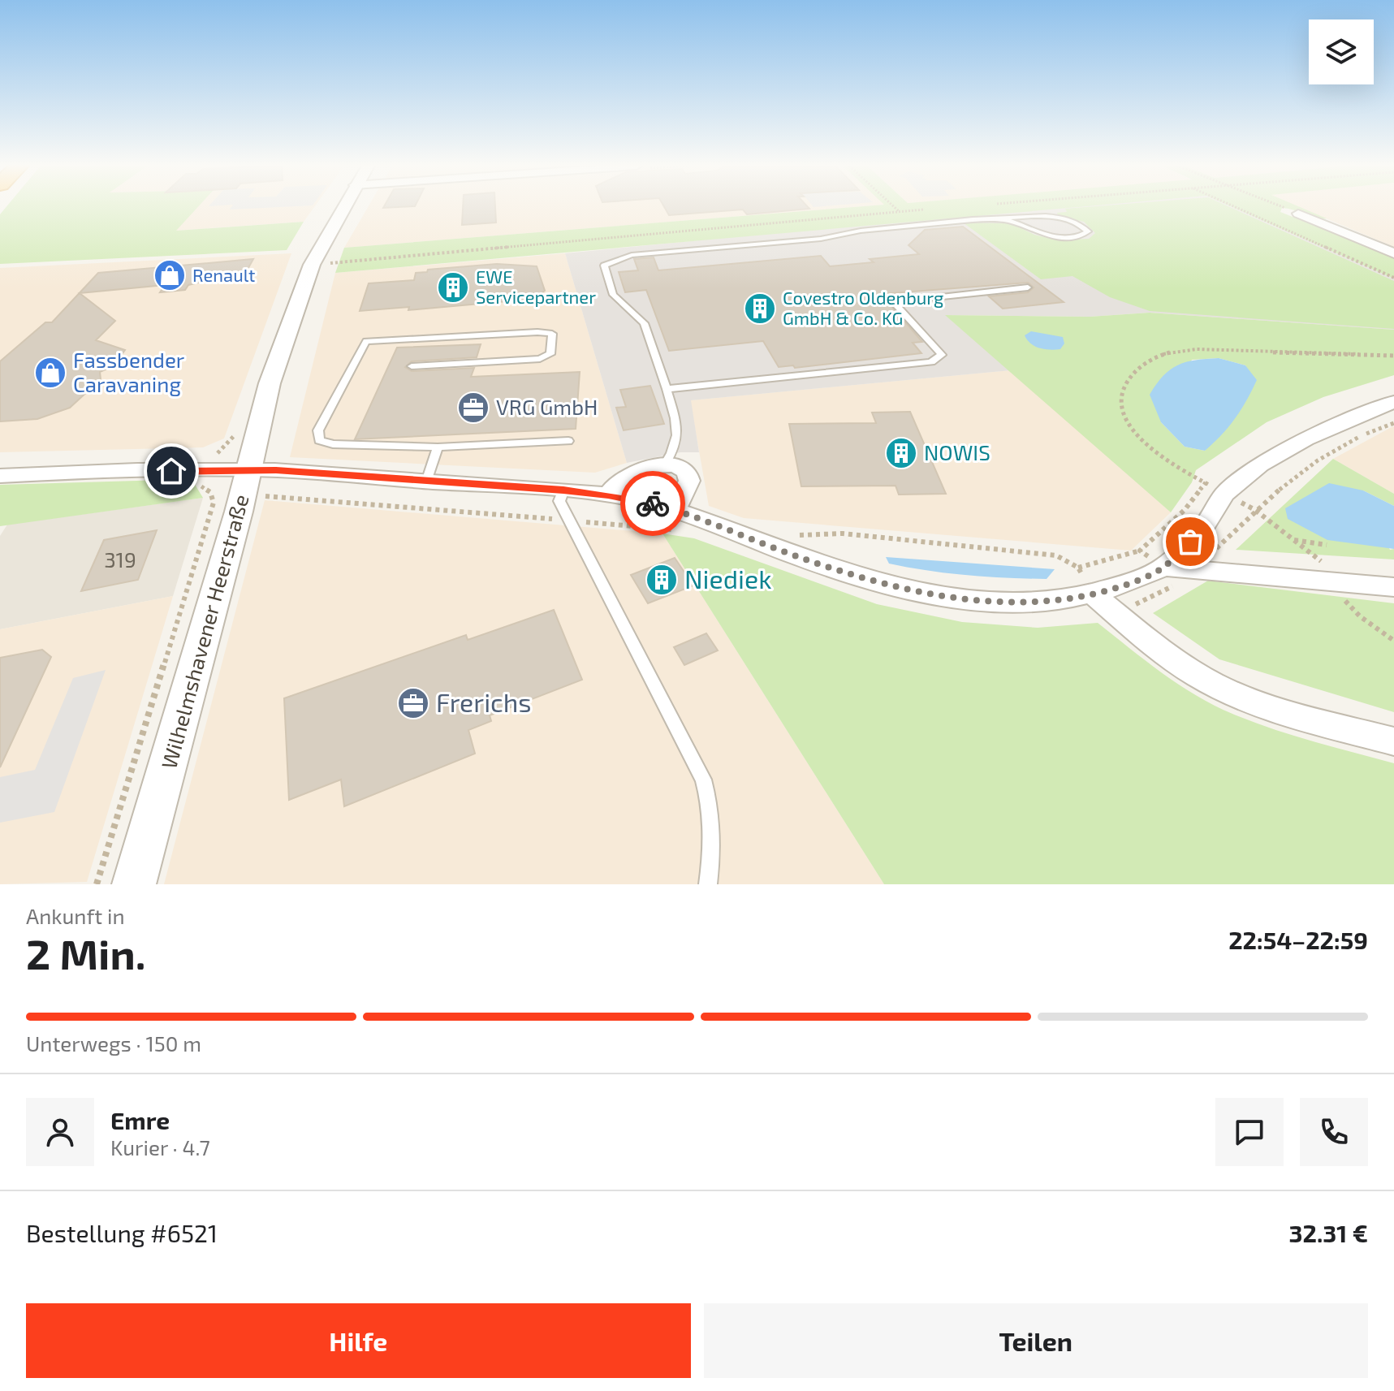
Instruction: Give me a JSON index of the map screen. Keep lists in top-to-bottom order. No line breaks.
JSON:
{"streets":{"street":["Wilhelmshavener Heerstraße"]},"places":{"shop":["Renault","Fassbender Caravaning"],"building":["EWE Servicepartner","Covestro Oldenburg GmbH & Co. KG","NOWIS","Niediek"],"office":["VRG GmbH","Frerichs"]},"house_numbers":["319"],"page":{"heading":["2 Min.","Ankunft in","22:54–22:59"],"panel":["Emre","Kurier · 4.7","Bestellung #6521","32.31 €"],"bar":"Unterwegs · 150 m","buttons":["Hilfe","Teilen"]}}
